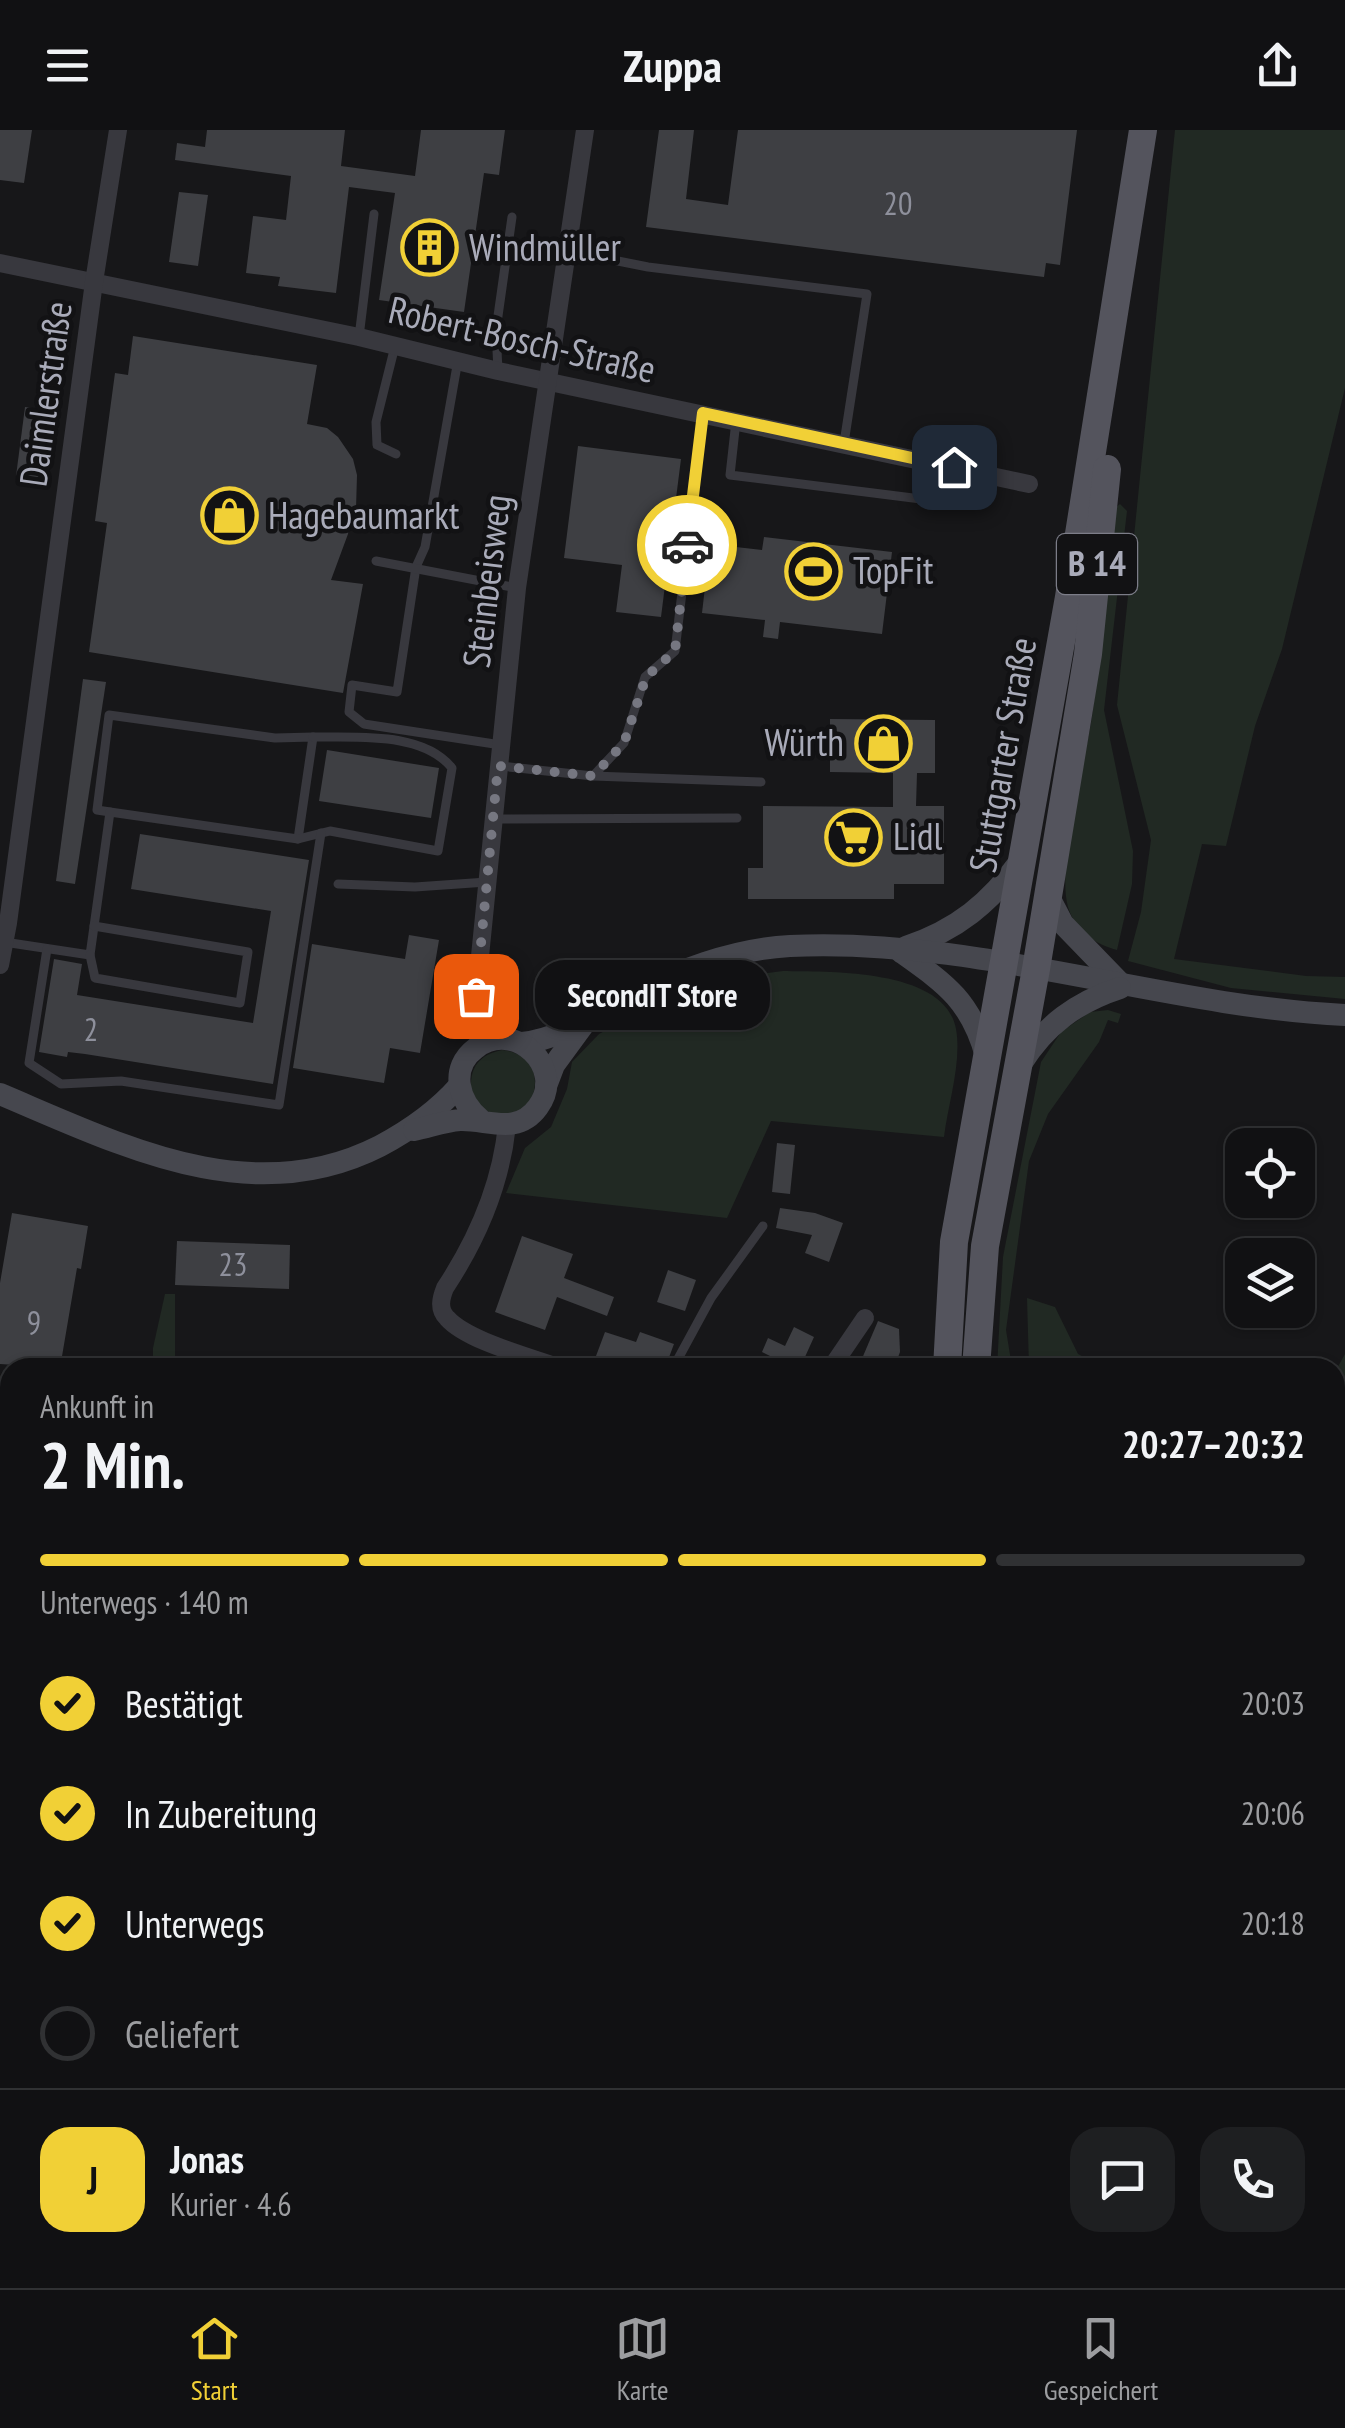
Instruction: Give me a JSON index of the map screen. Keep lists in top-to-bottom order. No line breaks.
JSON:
{"streets":{"main road":["B 14","Stuttgarter Straße"],"street":["Robert-Bosch-Straße","Daimlerstraße","Steinbeisweg"]},"crossings":[["Robert-Bosch-Straße","Daimlerstraße"],["Robert-Bosch-Straße","Steinbeisweg"]],"places":{"building":["Windmüller"],"shop":["Hagebaumarkt","Würth"],"sports":["TopFit"],"supermarket":["Lidl"],"other":["SecondIT Store"]},"house_numbers":["20","2","23","9"],"page":{"header":"Zuppa","bubble":"SecondIT Store","heading":["2 Min.","Ankunft in","20:27–20:32"],"panel":["Jonas","Kurier · 4.6"],"bar":"Unterwegs · 140 m","list":[["Bestätigt","20:03"],["In Zubereitung","20:06"],["Unterwegs","20:18"],"Geliefert"],"round":"J","tabs":["Start","Karte","Gespeichert"]}}
